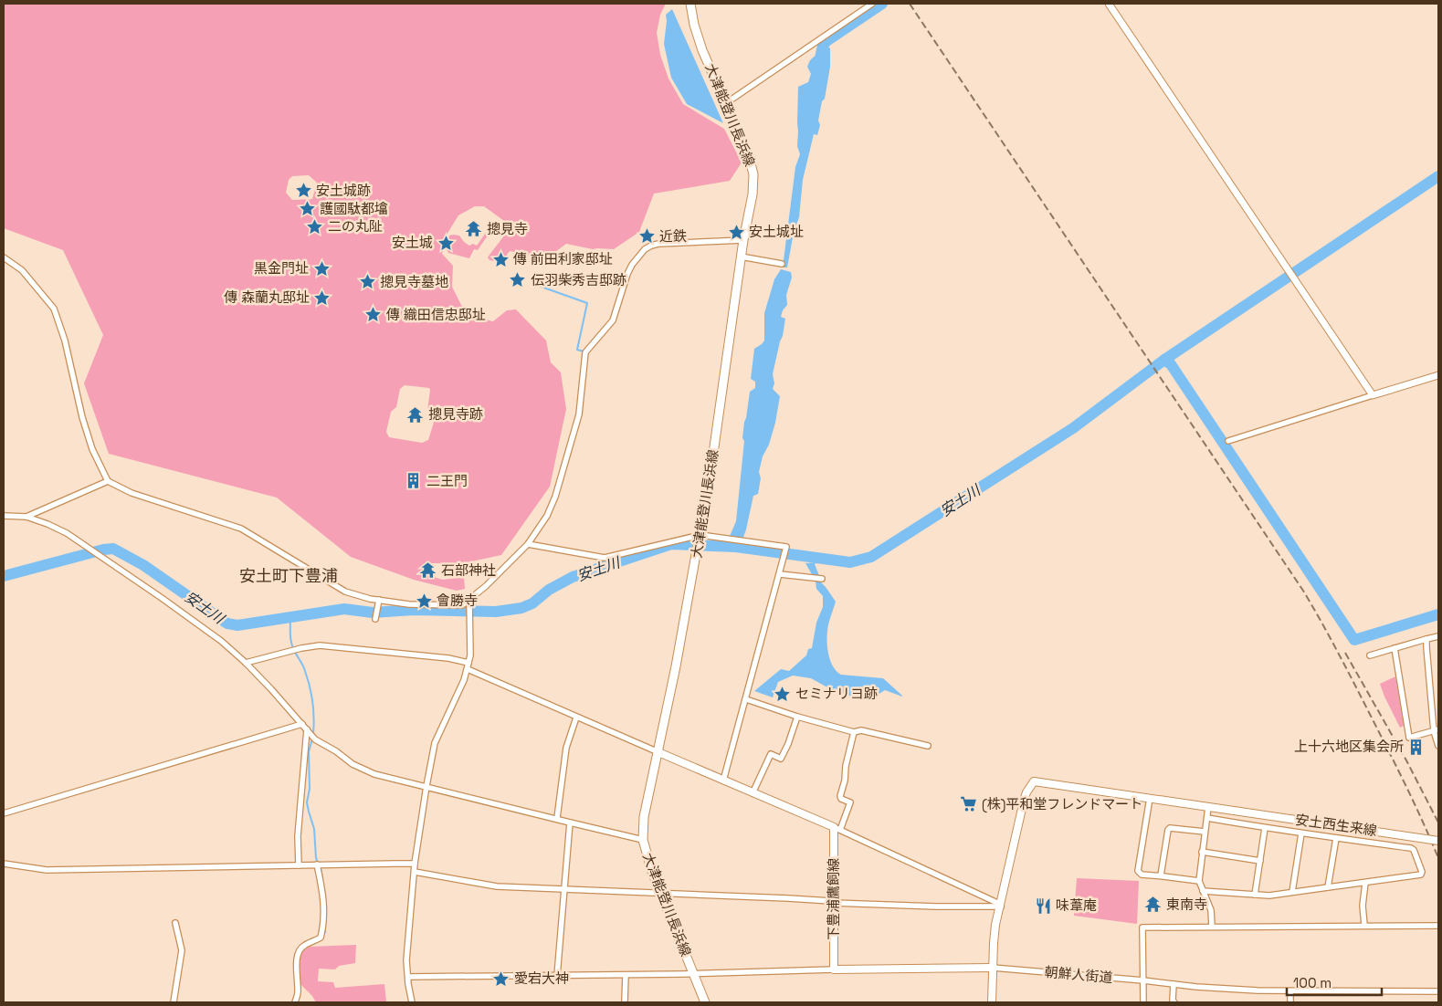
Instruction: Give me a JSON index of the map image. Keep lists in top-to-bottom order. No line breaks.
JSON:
{"streets":{"main road":["大津能登川長浜線","安土西生来線","下豊浦鷹飼線"],"street":["朝鮮人街道"]},"districts":["安土町下豊浦"],"water":["安土川"],"places":{"place":["安土城跡","護國駄都墖","二の丸阯","安土城址","近鉄","安土城","傳 前田利家邸址","黒金門址","伝羽柴秀吉邸跡","摠見寺墓地","傳 森蘭丸邸址","傳 織田信忠邸址","會勝寺","セミナリヨ跡","愛宕大神"],"temple":["摠見寺","摠見寺跡","石部神社","東南寺"],"building":["二王門","上十六地区集会所"],"supermarket":["(株)平和堂フレンドマート"],"restaurant":["味葦庵"]},"scale_bar":"100 m"}
